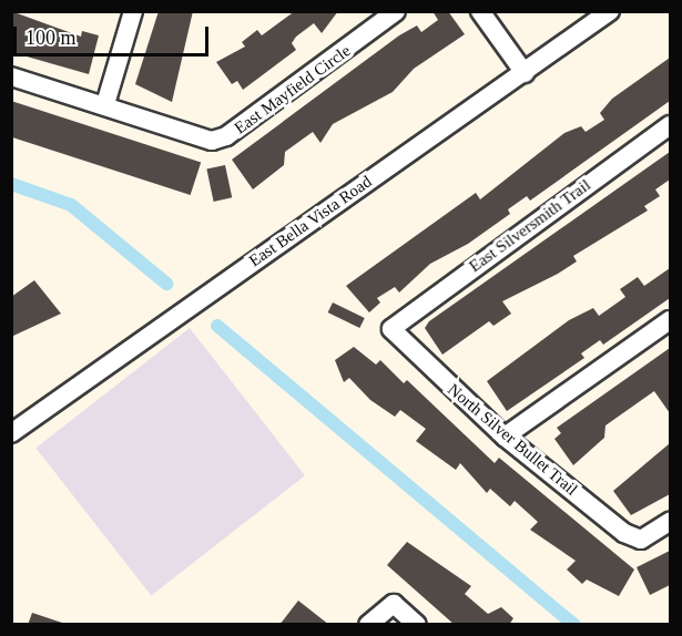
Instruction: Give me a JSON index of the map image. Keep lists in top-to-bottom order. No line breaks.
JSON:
{"streets":{"street":["East Mayfield Circle","East Bella Vista Road","East Silversmith Trail","North Silver Bullet Trail"]},"crossings":[["East Silversmith Trail","North Silver Bullet Trail"]],"scale_bar":"100 m"}
